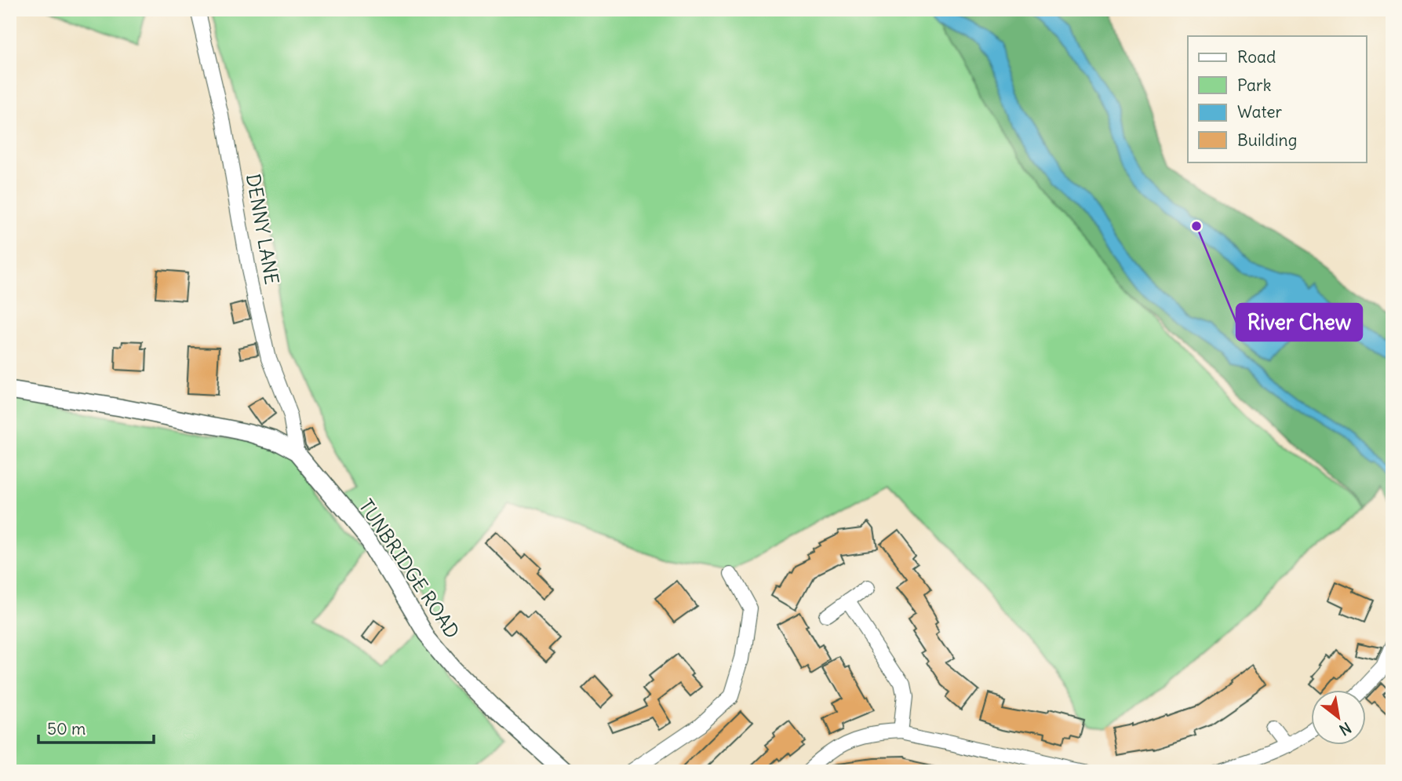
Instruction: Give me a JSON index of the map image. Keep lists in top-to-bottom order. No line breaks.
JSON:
{"streets":{"street":["DENNY LANE","TUNBRIDGE ROAD"]},"crossings":[["DENNY LANE","TUNBRIDGE ROAD"]],"places":["River Chew"],"legend":["Road","Park","Water","Building"],"scale_bar":"50 m","north":"bottom right"}
